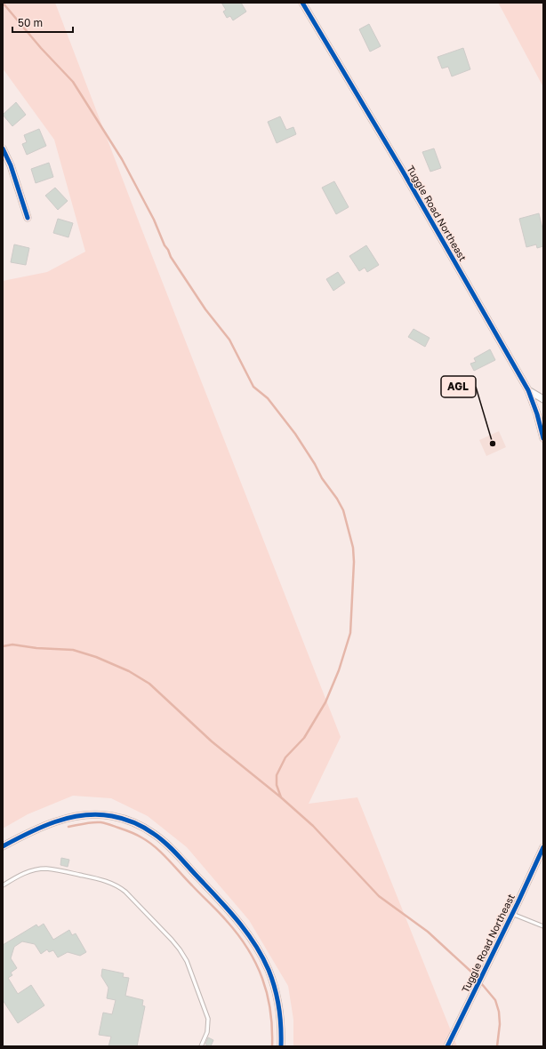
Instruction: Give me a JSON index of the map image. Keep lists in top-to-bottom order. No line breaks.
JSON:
{"streets":{"street":["Tuggle Road Northeast"]},"places":["AGL"],"scale_bar":"50 m"}
